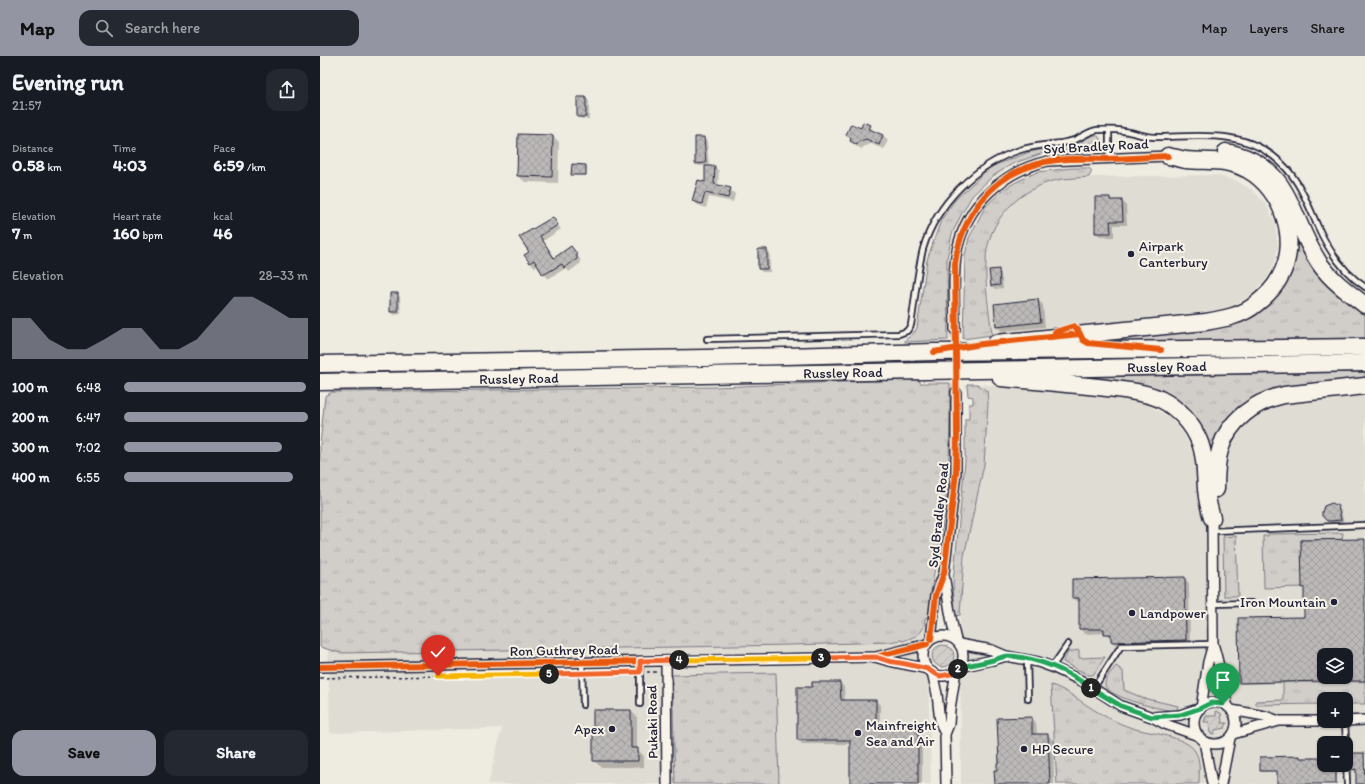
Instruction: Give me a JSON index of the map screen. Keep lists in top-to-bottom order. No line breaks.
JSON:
{"streets":{"highway":["Russley Road"],"street":["Syd Bradley Road","Ron Guthrey Road","Pukaki Road"]},"crossings":[["Syd Bradley Road","Ron Guthrey Road"],["Ron Guthrey Road","Pukaki Road"]],"places":["Airpark Canterbury","Iron Mountain","Landpower","Apex","Mainfreight Sea and Air","HP Secure"],"page":{"header":"Map","search":"Search here","nav":["Map","Layers","Share"],"heading":["Evening run","21:57"],"stats":[["Distance","0.58 km"],["Time","4:03"],["Pace","6:59 /km"],["Elevation","7 m"],["Heart rate","160 bpm"],["kcal","46"]],"chart":["Elevation","28–33 m"],"list":[{"name":"100 m","note":"6:48"},{"name":"200 m","note":"6:47"},{"name":"300 m","note":"7:02"},{"name":"400 m","note":"6:55"}],"map_buttons":["+","−"],"pins":["3","4","2","5","1"],"buttons":["Save","Share"]}}
